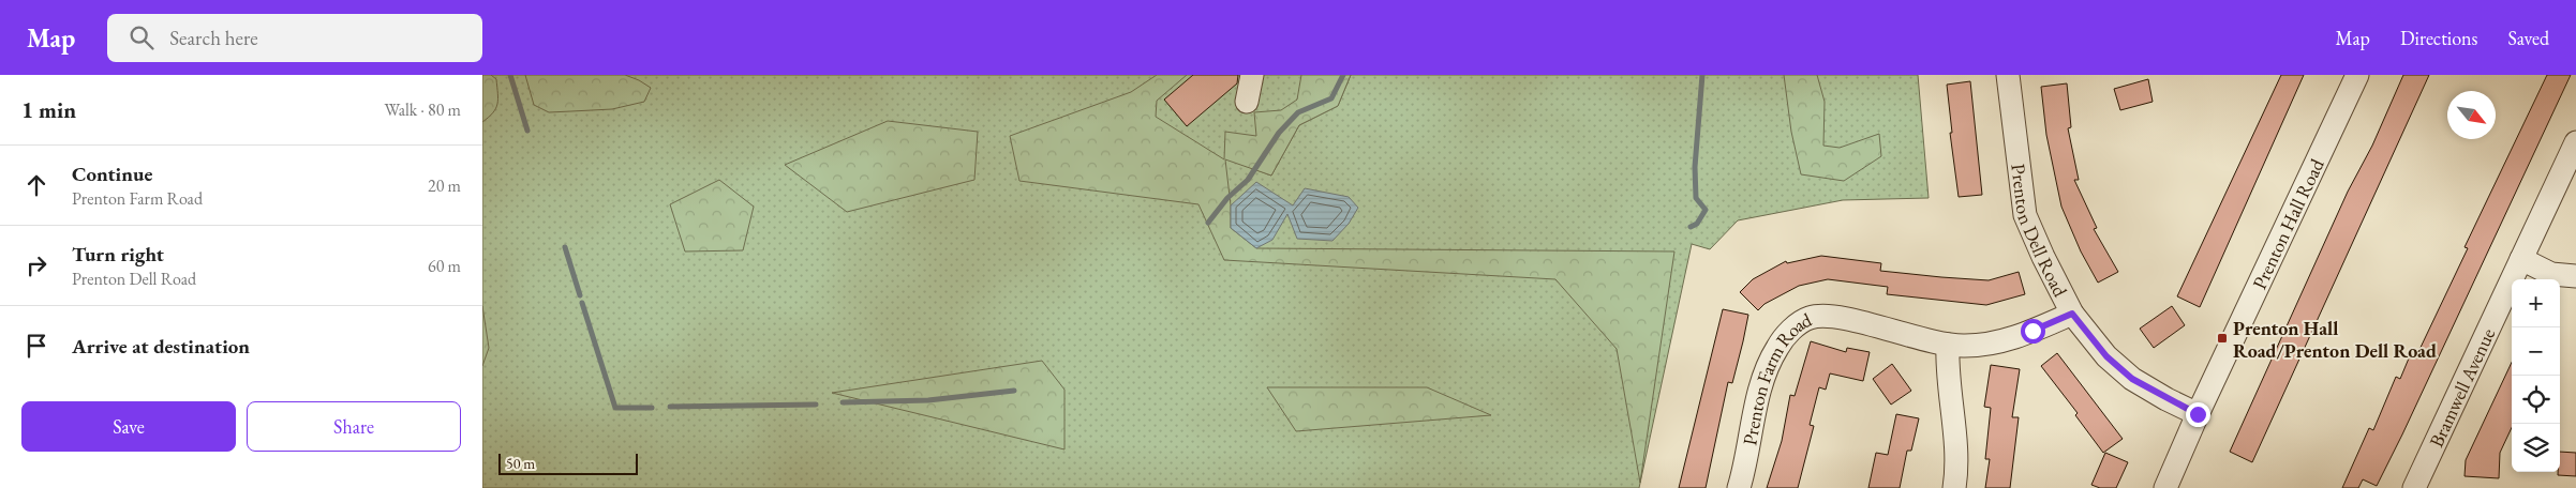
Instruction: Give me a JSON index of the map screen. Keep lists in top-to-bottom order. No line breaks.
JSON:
{"streets":{"street":["Prenton Hall Road","Prenton Dell Road","Prenton Farm Road","Bramwell Avenue"]},"crossings":[["Prenton Hall Road","Prenton Dell Road"],["Prenton Dell Road","Prenton Farm Road"]],"places":{"transit":["Prenton Hall Road/Prenton Dell Road"]},"scale_bar":"50 m","north":"bottom right","page":{"header":"Map","search":"Search here","nav":["Map","Directions","Saved"],"heading":["1 min","Walk · 80 m"],"list":[["Continue","Prenton Farm Road","20 m"],["Turn right","Prenton Dell Road","60 m"],"Arrive at destination"],"map_buttons":["+","−"],"buttons":["Save","Share"],"scale":"50 m"}}
